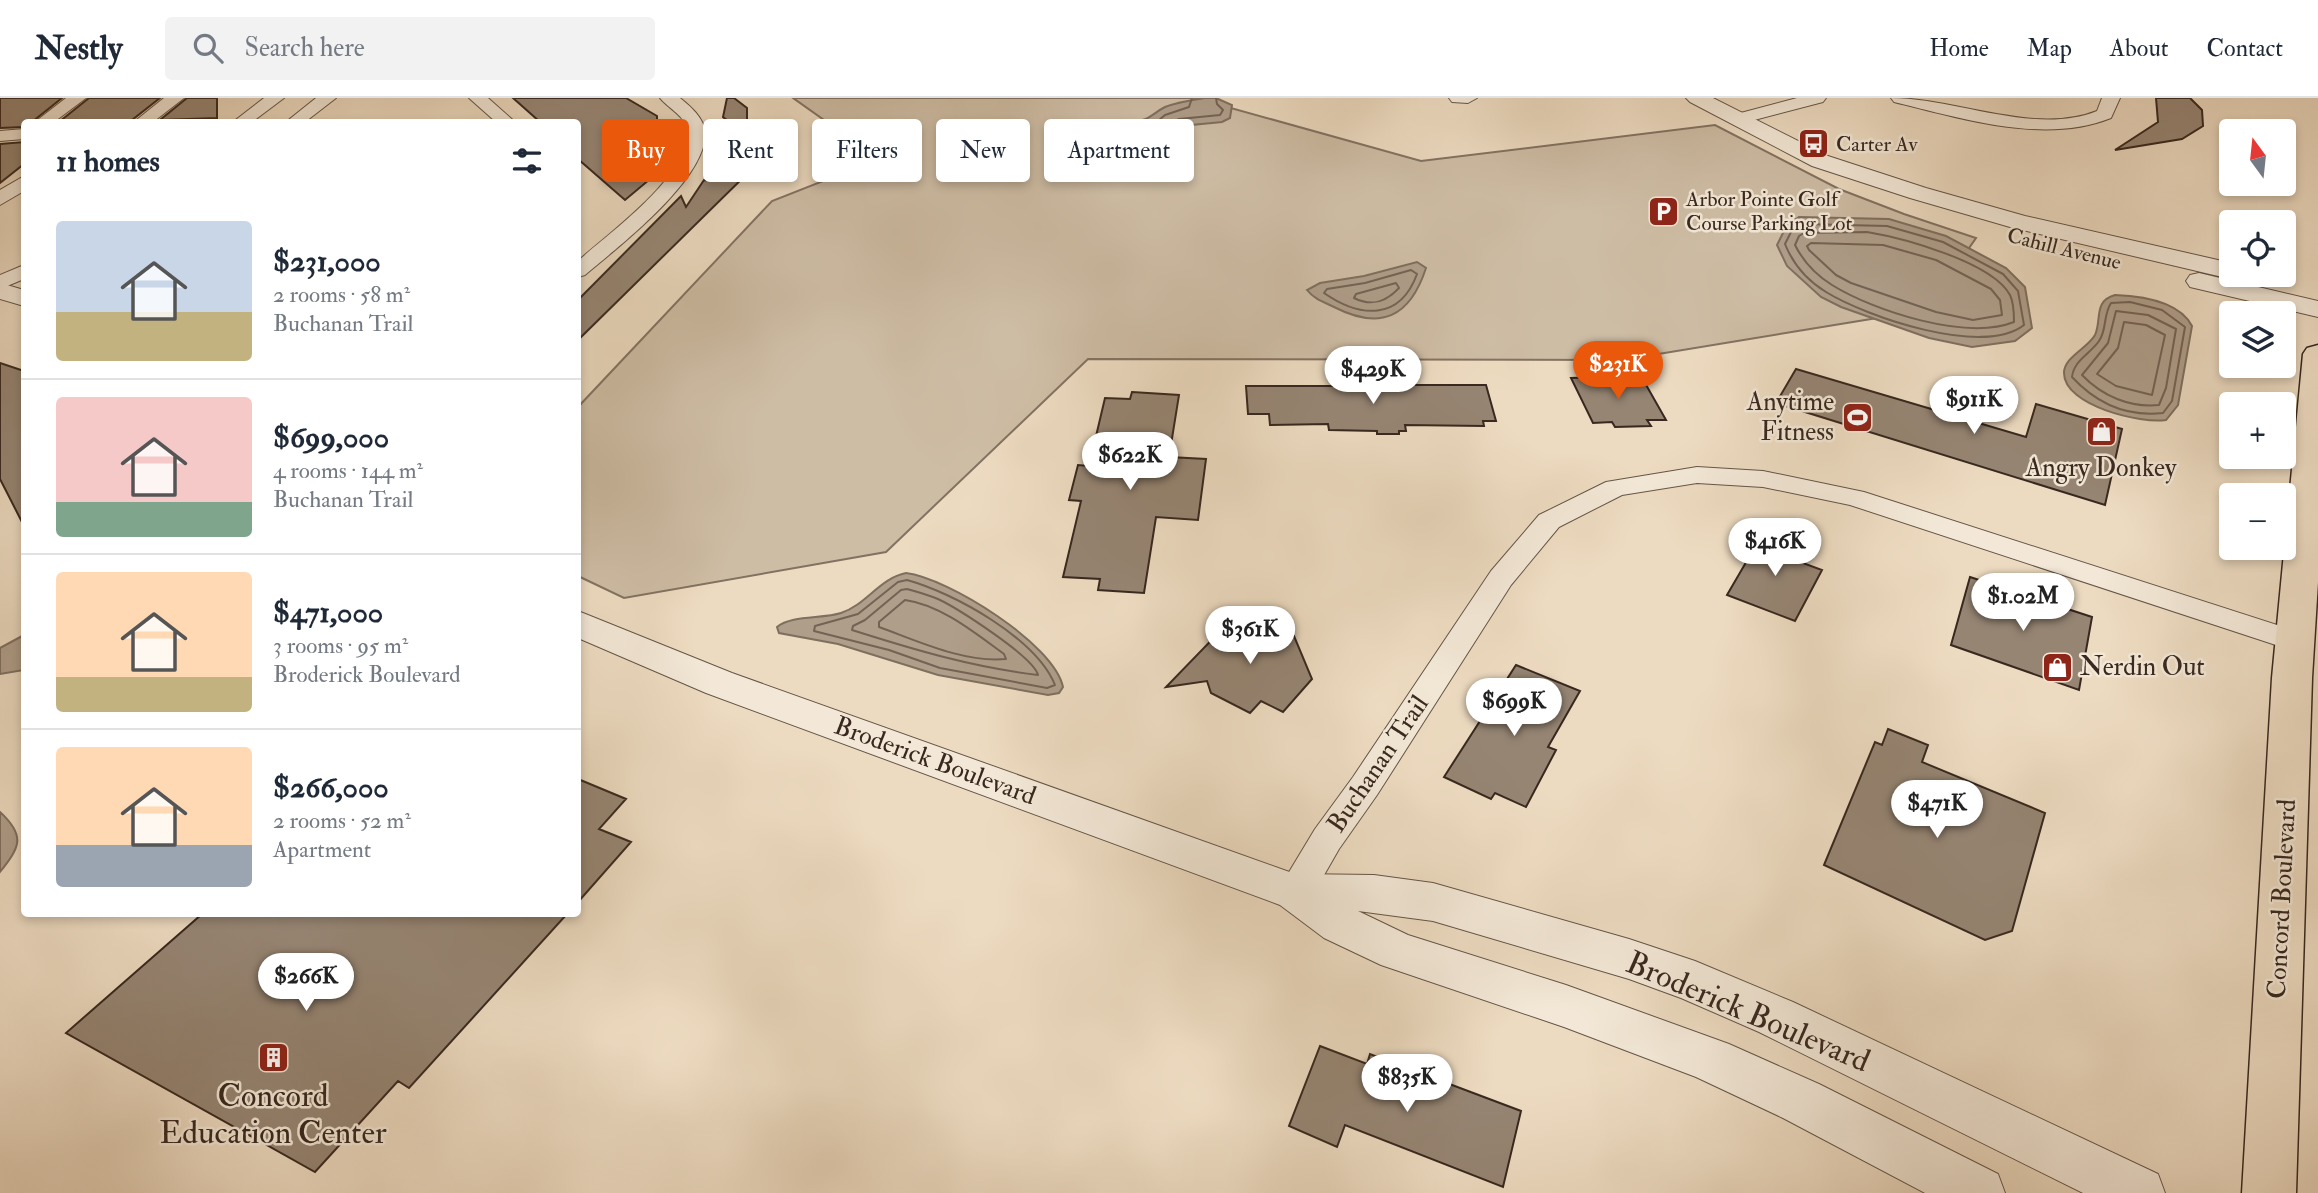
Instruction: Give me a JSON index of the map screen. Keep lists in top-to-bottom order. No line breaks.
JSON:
{"streets":{"main road":["Concord Boulevard"],"street":["Cahill Avenue","Broderick Boulevard","Buchanan Trail"]},"crossings":[["Broderick Boulevard","Buchanan Trail"],["Buchanan Trail","Concord Boulevard"]],"places":{"bus stop":["Carter Av"],"parking":["Arbor Pointe Golf Course Parking Lot"],"sports":["Anytime Fitness"],"shop":["Angry Donkey","Nerdin Out"],"building":["Concord Education Center"]},"north":"top","page":{"header":"Nestly","search":"Search here","nav":["Home","Map","About","Contact"],"map_buttons":["+","−"],"chip":["Buy","Rent","Filters","New","Apartment"],"heading":"11 homes","list":[{"name":"$231,000","note":"2 rooms · 58 m² · Buchanan Trail"},{"name":"$699,000","note":"4 rooms · 144 m² · Buchanan Trail"},{"name":"$471,000","note":"3 rooms · 95 m² · Broderick Boulevard"},{"name":"$266,000","note":"2 rooms · 52 m² · Apartment"}],"price":["$231K","$429K","$911K","$622K","$416K","$1.02M","$361K","$699K","$471K","$266K","$835K"]}}
